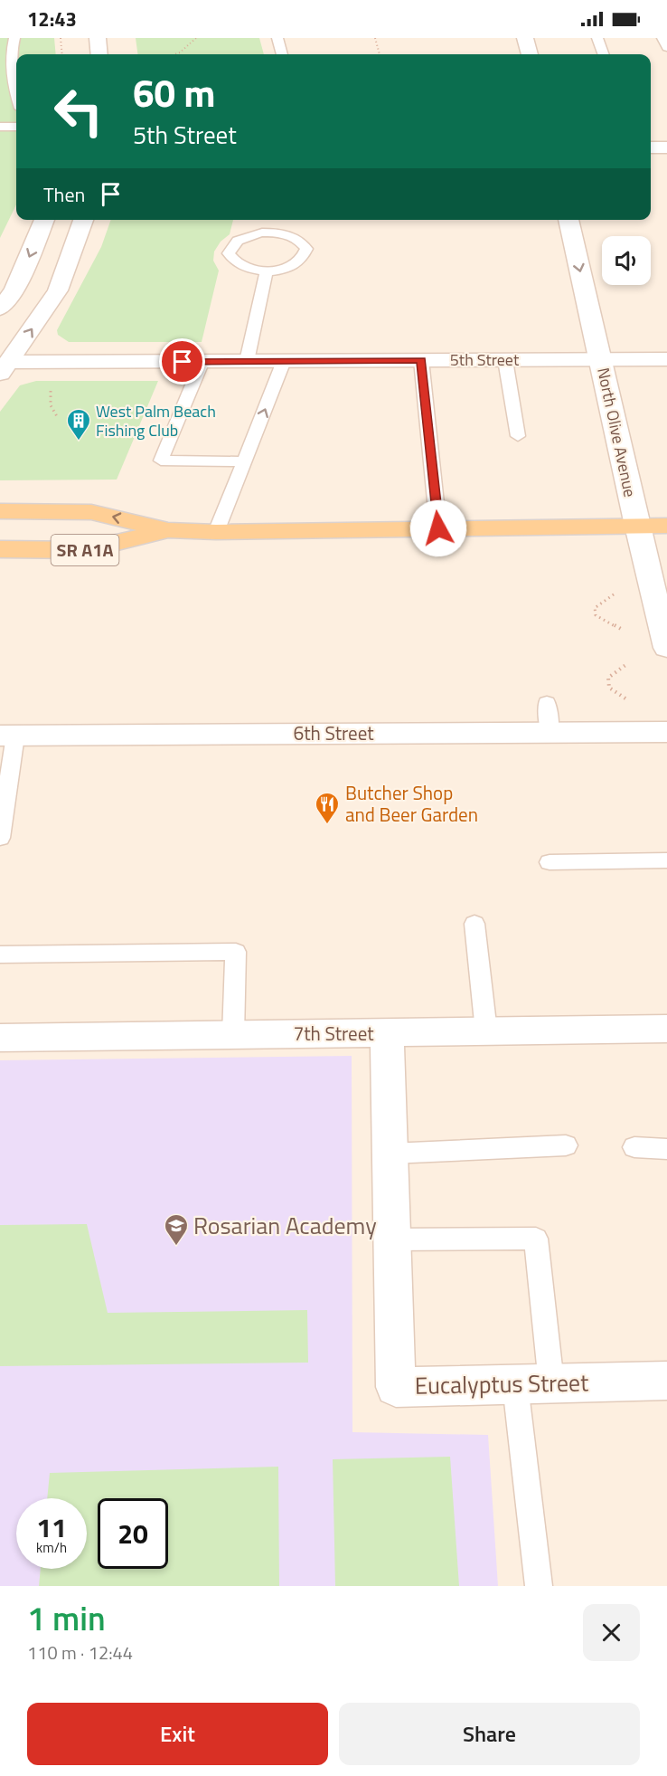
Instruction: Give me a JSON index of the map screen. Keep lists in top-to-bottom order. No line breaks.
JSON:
{"streets":{"main road":["SR A1A"],"street":["5th Street","North Olive Avenue","6th Street","7th Street","Eucalyptus Street"]},"crossings":[["5th Street","North Olive Avenue"],["North Olive Avenue","SR A1A"],["7th Street","Eucalyptus Street"]],"places":{"building":["West Palm Beach Fishing Club"],"restaurant":["Butcher Shop and Beer Garden"],"school or university":["Rosarian Academy"]},"page":{"status":"12:43","turn":["60 m","5th Street"],"then":"Then","speed":"11 km/h","limit":"20","heading":["1 min","110 m · 12:44"],"buttons":["Exit","Share"]}}
